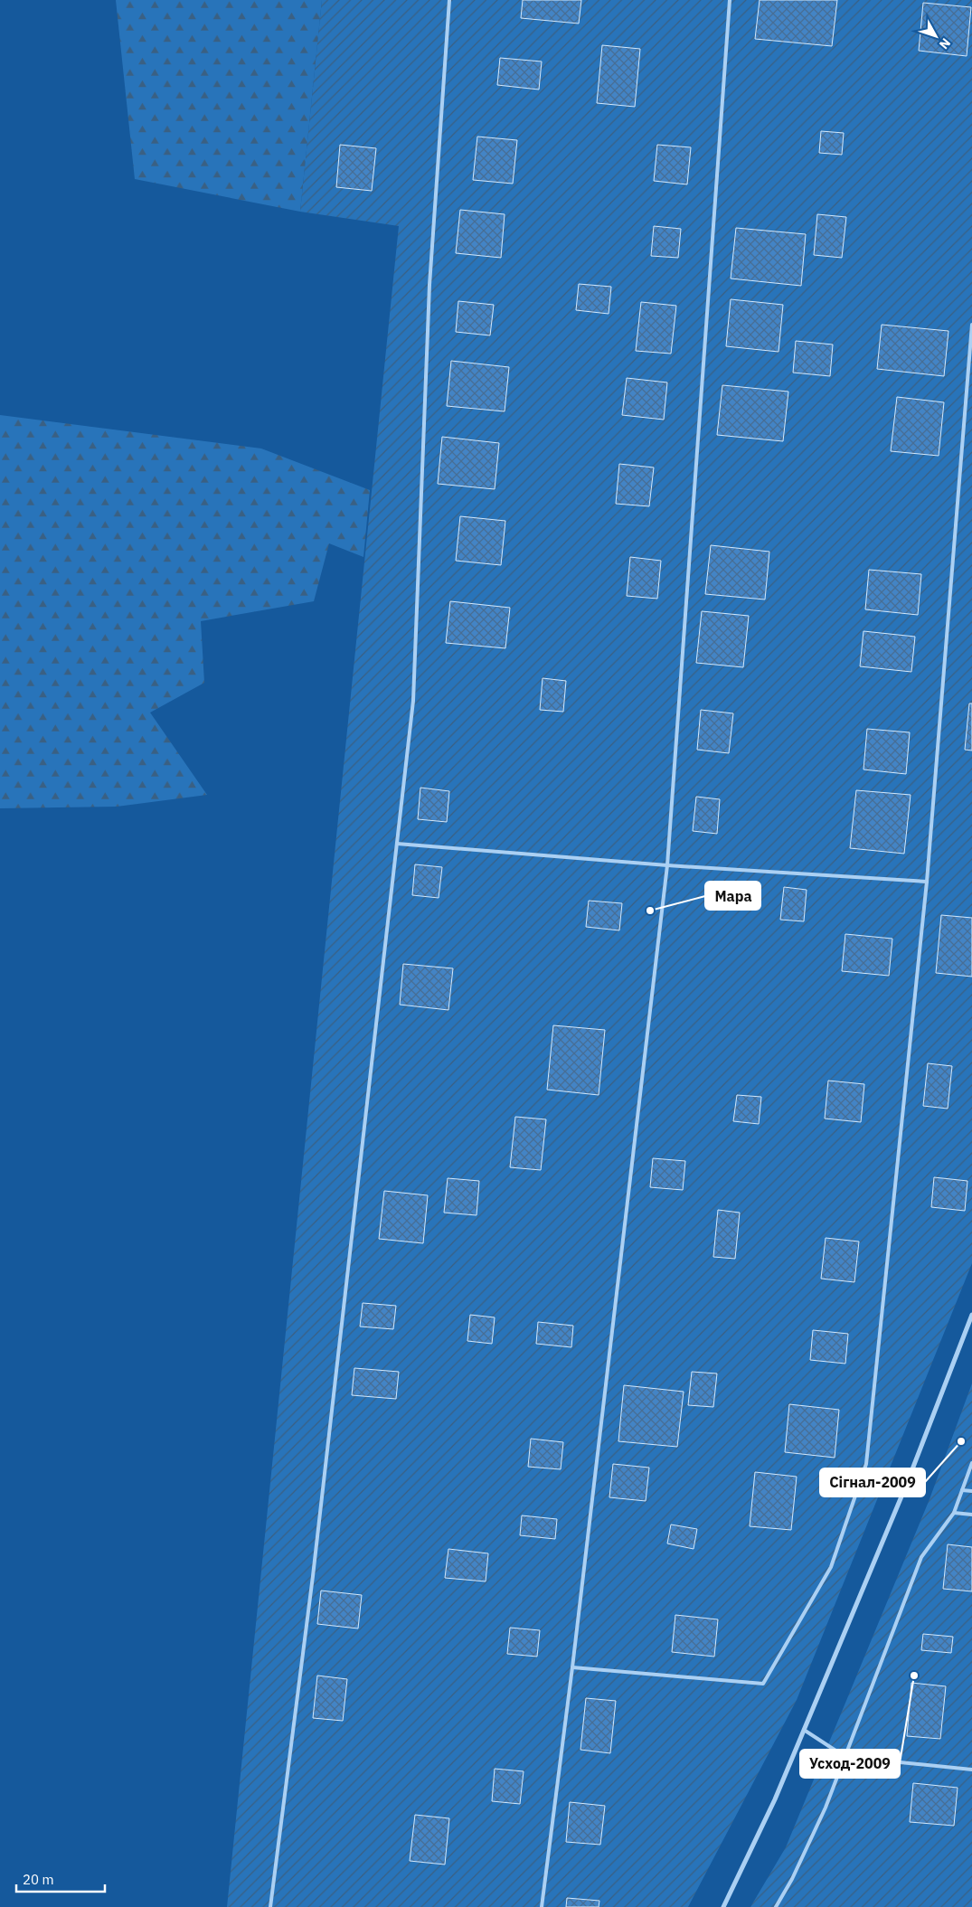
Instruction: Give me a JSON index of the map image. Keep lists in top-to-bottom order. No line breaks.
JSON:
{"places":["Мара","Сігнал-2009","Усход-2009"],"scale_bar":"20 m","north":"bottom right"}
